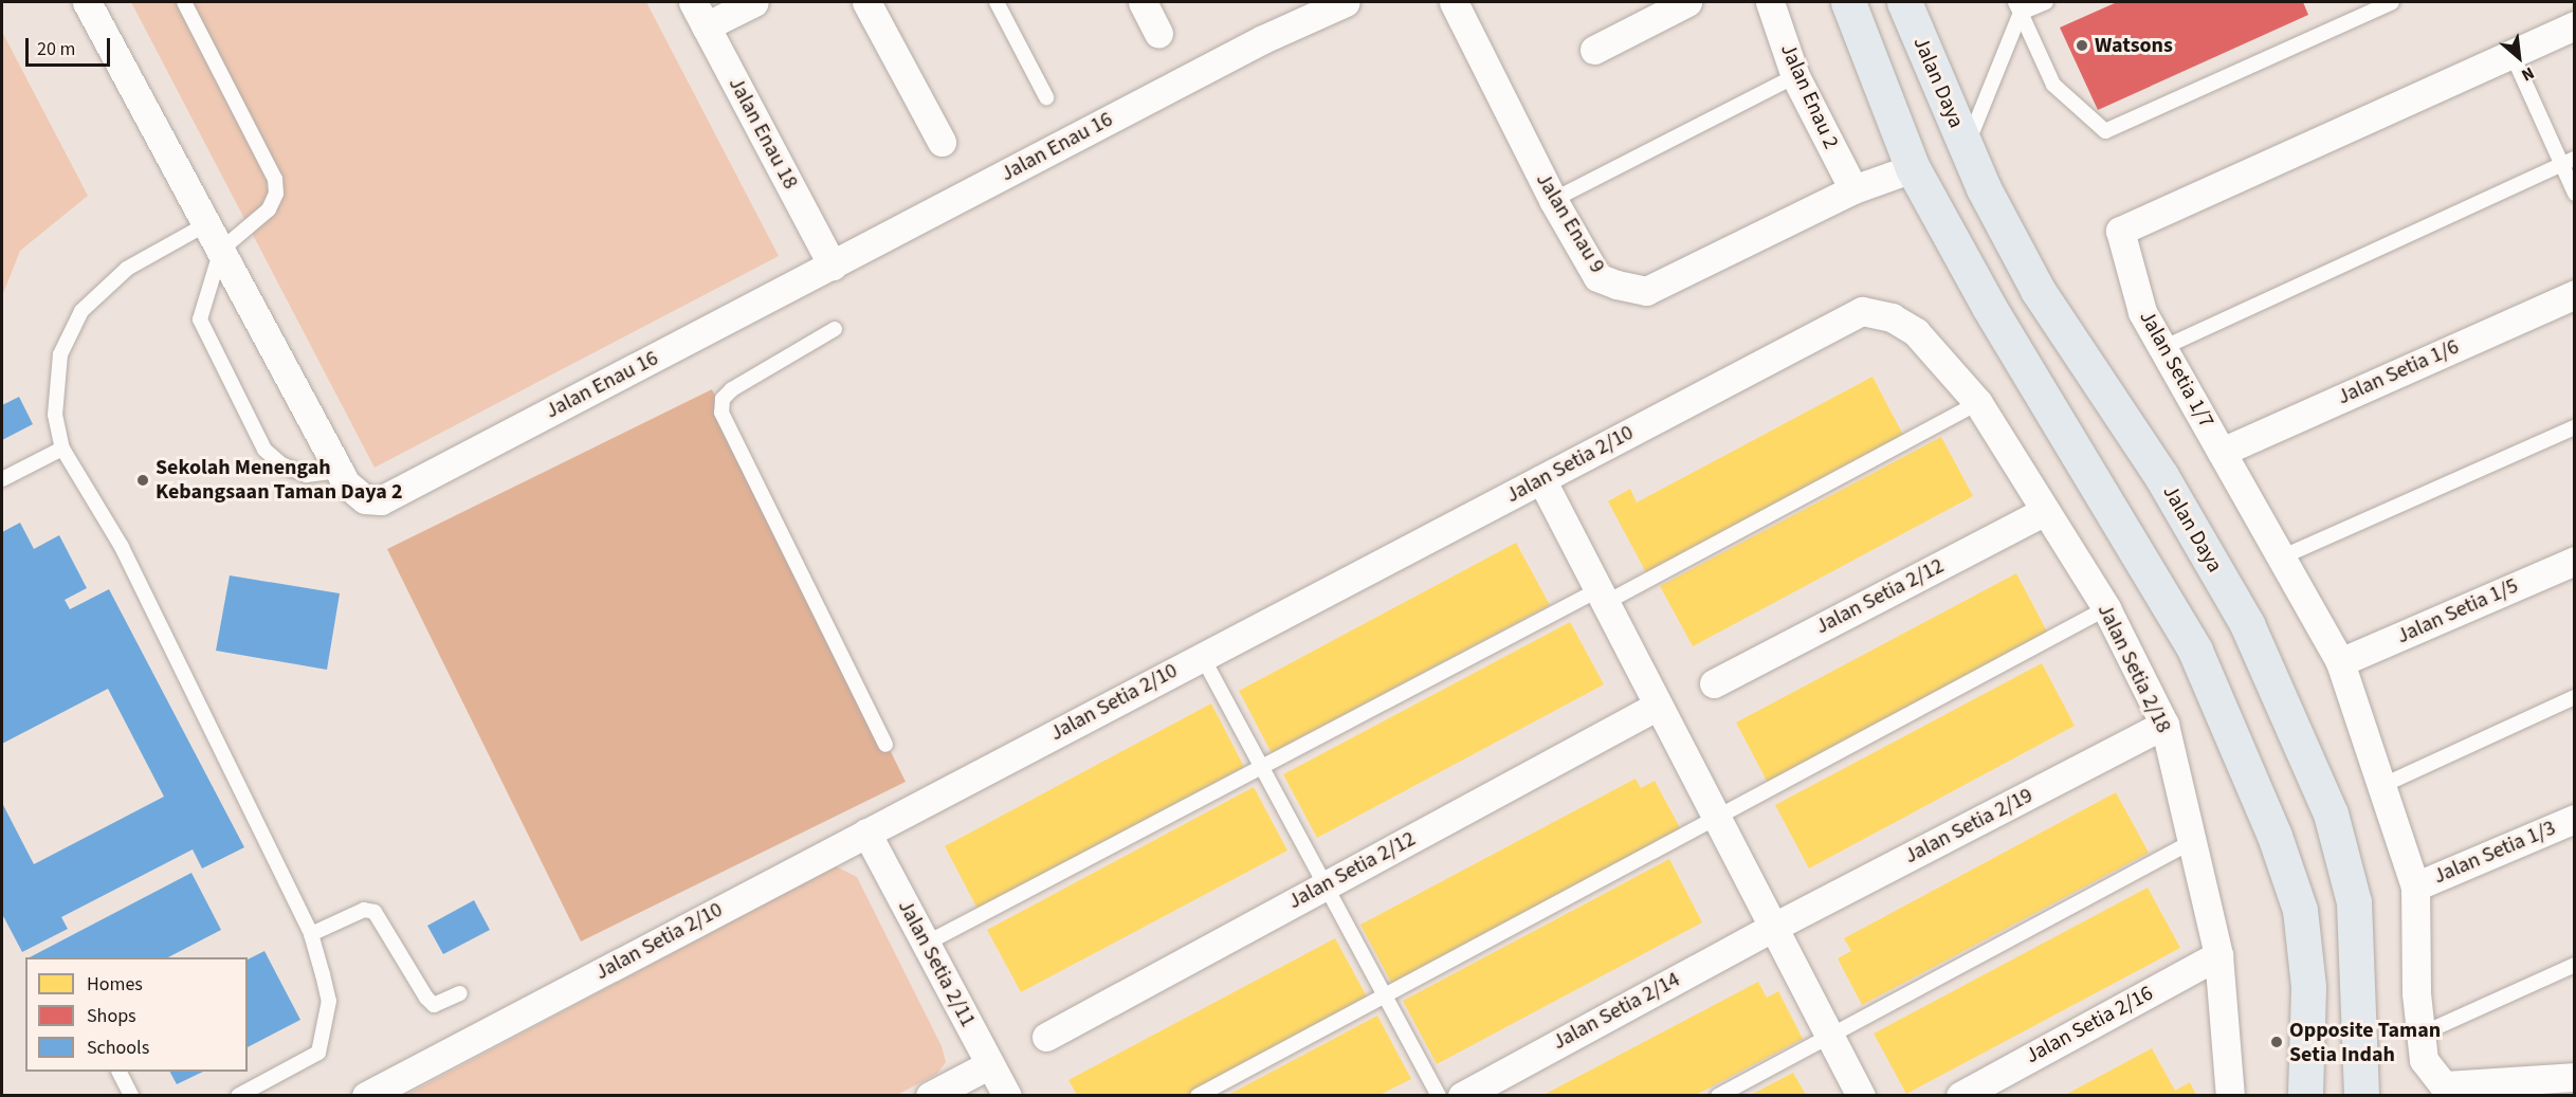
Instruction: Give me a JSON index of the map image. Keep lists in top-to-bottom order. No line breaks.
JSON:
{"streets":{"main road":["Jalan Daya"],"street":["Jalan Enau 2","Jalan Enau 18","Jalan Enau 16","Jalan Enau 9","Jalan Setia 1/7","Jalan Setia 1/6","Jalan Setia 2/10","Jalan Setia 2/12","Jalan Setia 1/5","Jalan Setia 2/18","Jalan Setia 2/19","Jalan Setia 1/3","Jalan Setia 2/11","Jalan Setia 2/14","Jalan Setia 2/16"]},"crossings":[["Jalan Enau 2","Jalan Enau 9"],["Jalan Enau 18","Jalan Enau 16"],["Jalan Setia 1/7","Jalan Setia 1/6"],["Jalan Setia 1/7","Jalan Setia 1/5"],["Jalan Setia 1/7","Jalan Setia 1/3"],["Jalan Setia 2/10","Jalan Setia 2/18"],["Jalan Setia 2/10","Jalan Setia 2/11"],["Jalan Setia 2/12","Jalan Setia 2/18"],["Jalan Setia 2/18","Jalan Setia 2/19"],["Jalan Setia 2/18","Jalan Setia 2/16"],["Jalan Setia 2/19","Jalan Setia 2/14"]],"places":["Watsons","Sekolah Menengah Kebangsaan Taman Daya 2","Opposite Taman Setia Indah"],"legend":["Homes","Shops","Schools"],"scale_bar":"20 m","north":"bottom right"}
